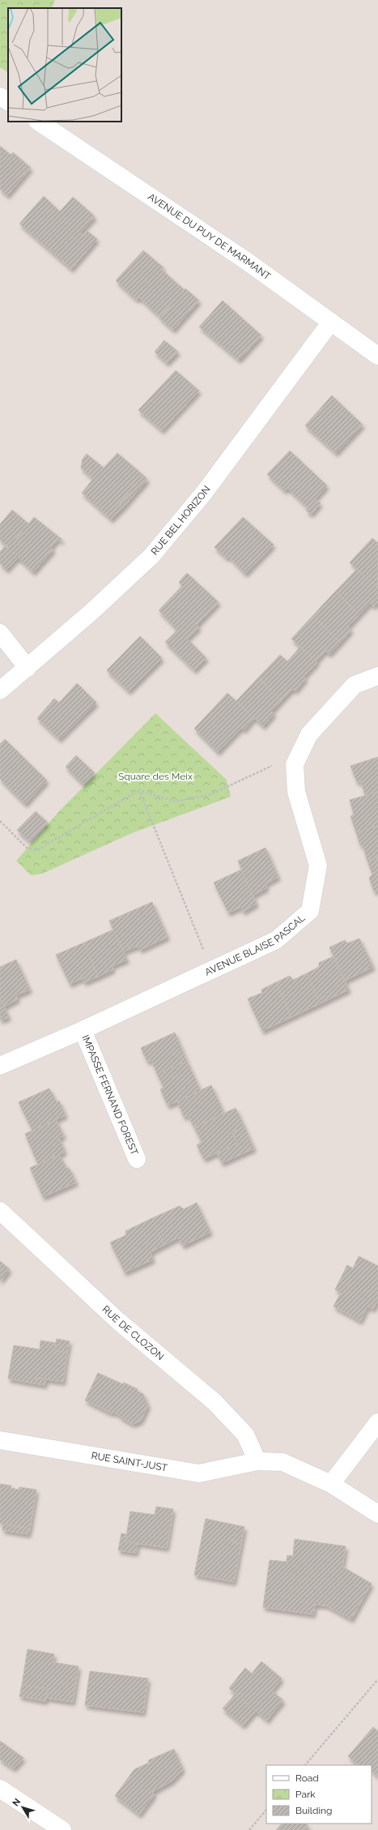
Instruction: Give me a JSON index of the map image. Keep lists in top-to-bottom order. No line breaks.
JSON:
{"streets":{"street":["AVENUE DU PUY DE MARMANT","RUE BEL HORIZON","AVENUE BLAISE PASCAL","IMPASSE FERNAND FOREST","RUE DE CLOZON","RUE SAINT-JUST"]},"crossings":[["AVENUE DU PUY DE MARMANT","RUE BEL HORIZON"],["AVENUE BLAISE PASCAL","IMPASSE FERNAND FOREST"],["RUE DE CLOZON","RUE SAINT-JUST"]],"parks":["Square des Meix"],"legend":["Road","Park","Building"],"north":"top left"}
